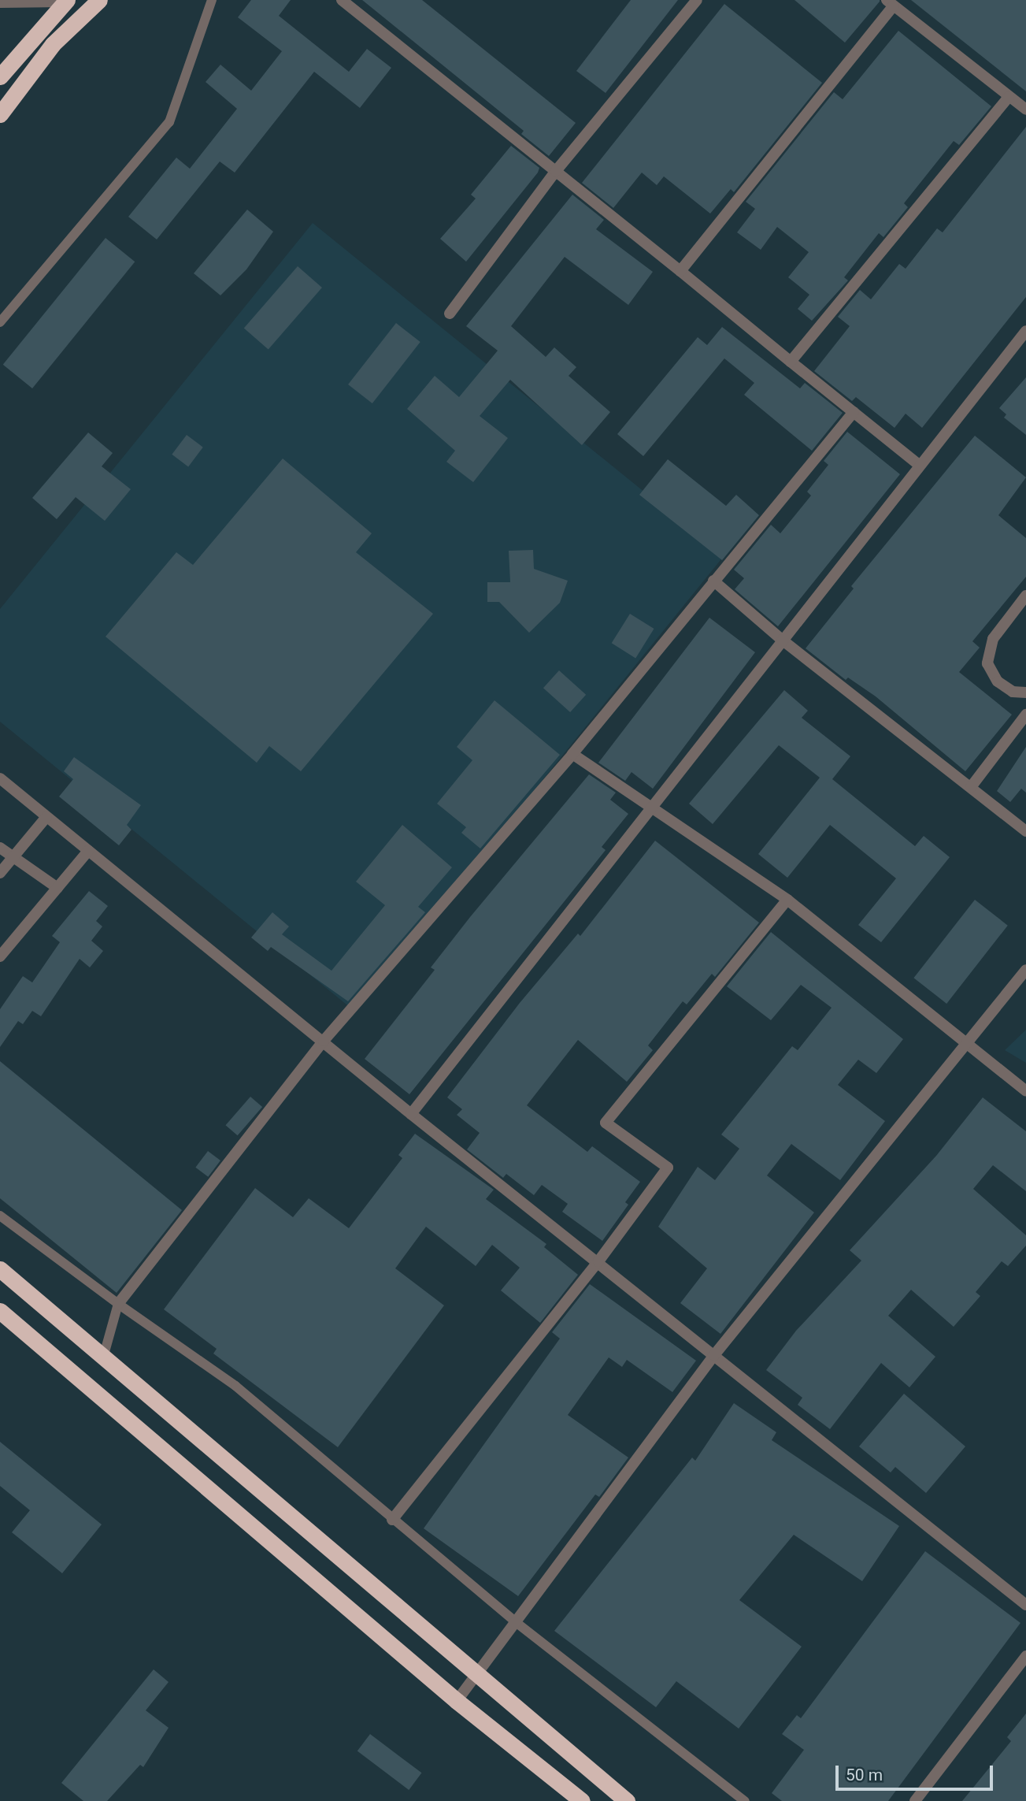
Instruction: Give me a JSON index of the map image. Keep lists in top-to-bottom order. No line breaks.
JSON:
{"scale_bar":"50 m"}
